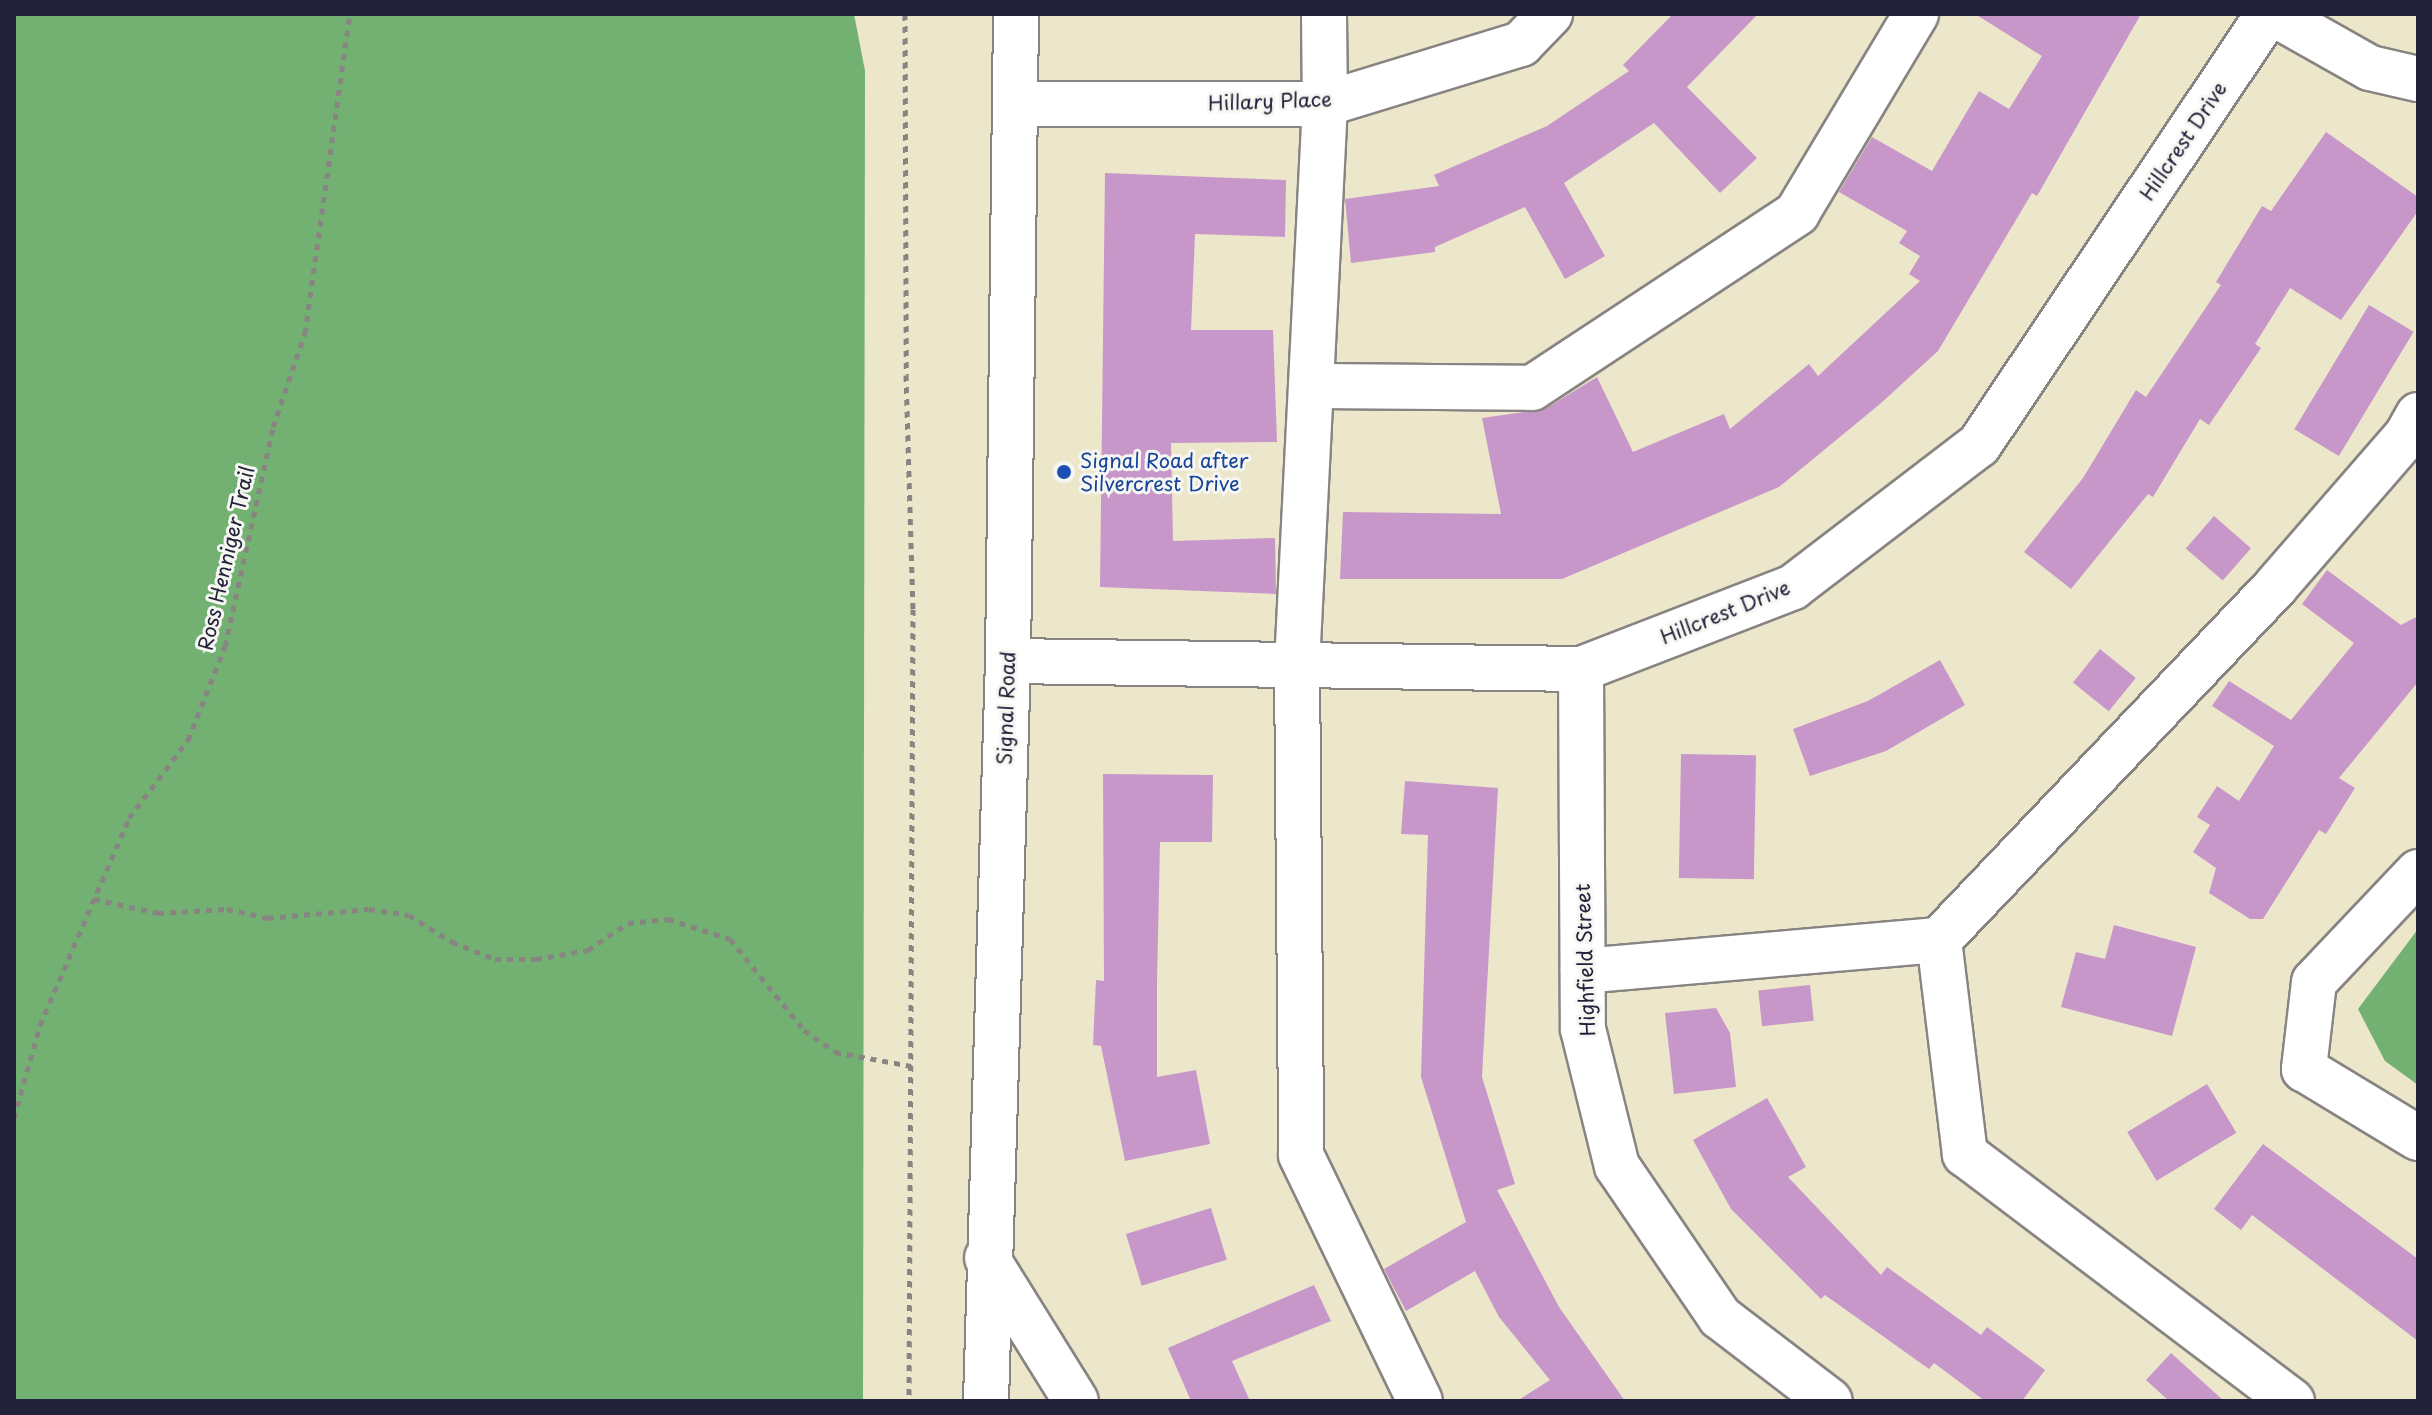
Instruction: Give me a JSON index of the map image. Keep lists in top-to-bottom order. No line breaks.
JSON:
{"streets":{"street":["Hillary Place","Hillcrest Drive","Signal Road","Highfield Street"],"path":["Ross Henniger Trail"]},"crossings":[["Hillary Place","Signal Road"],["Hillcrest Drive","Signal Road"],["Hillcrest Drive","Highfield Street"]],"places":["Signal Road after Silvercrest Drive"]}
